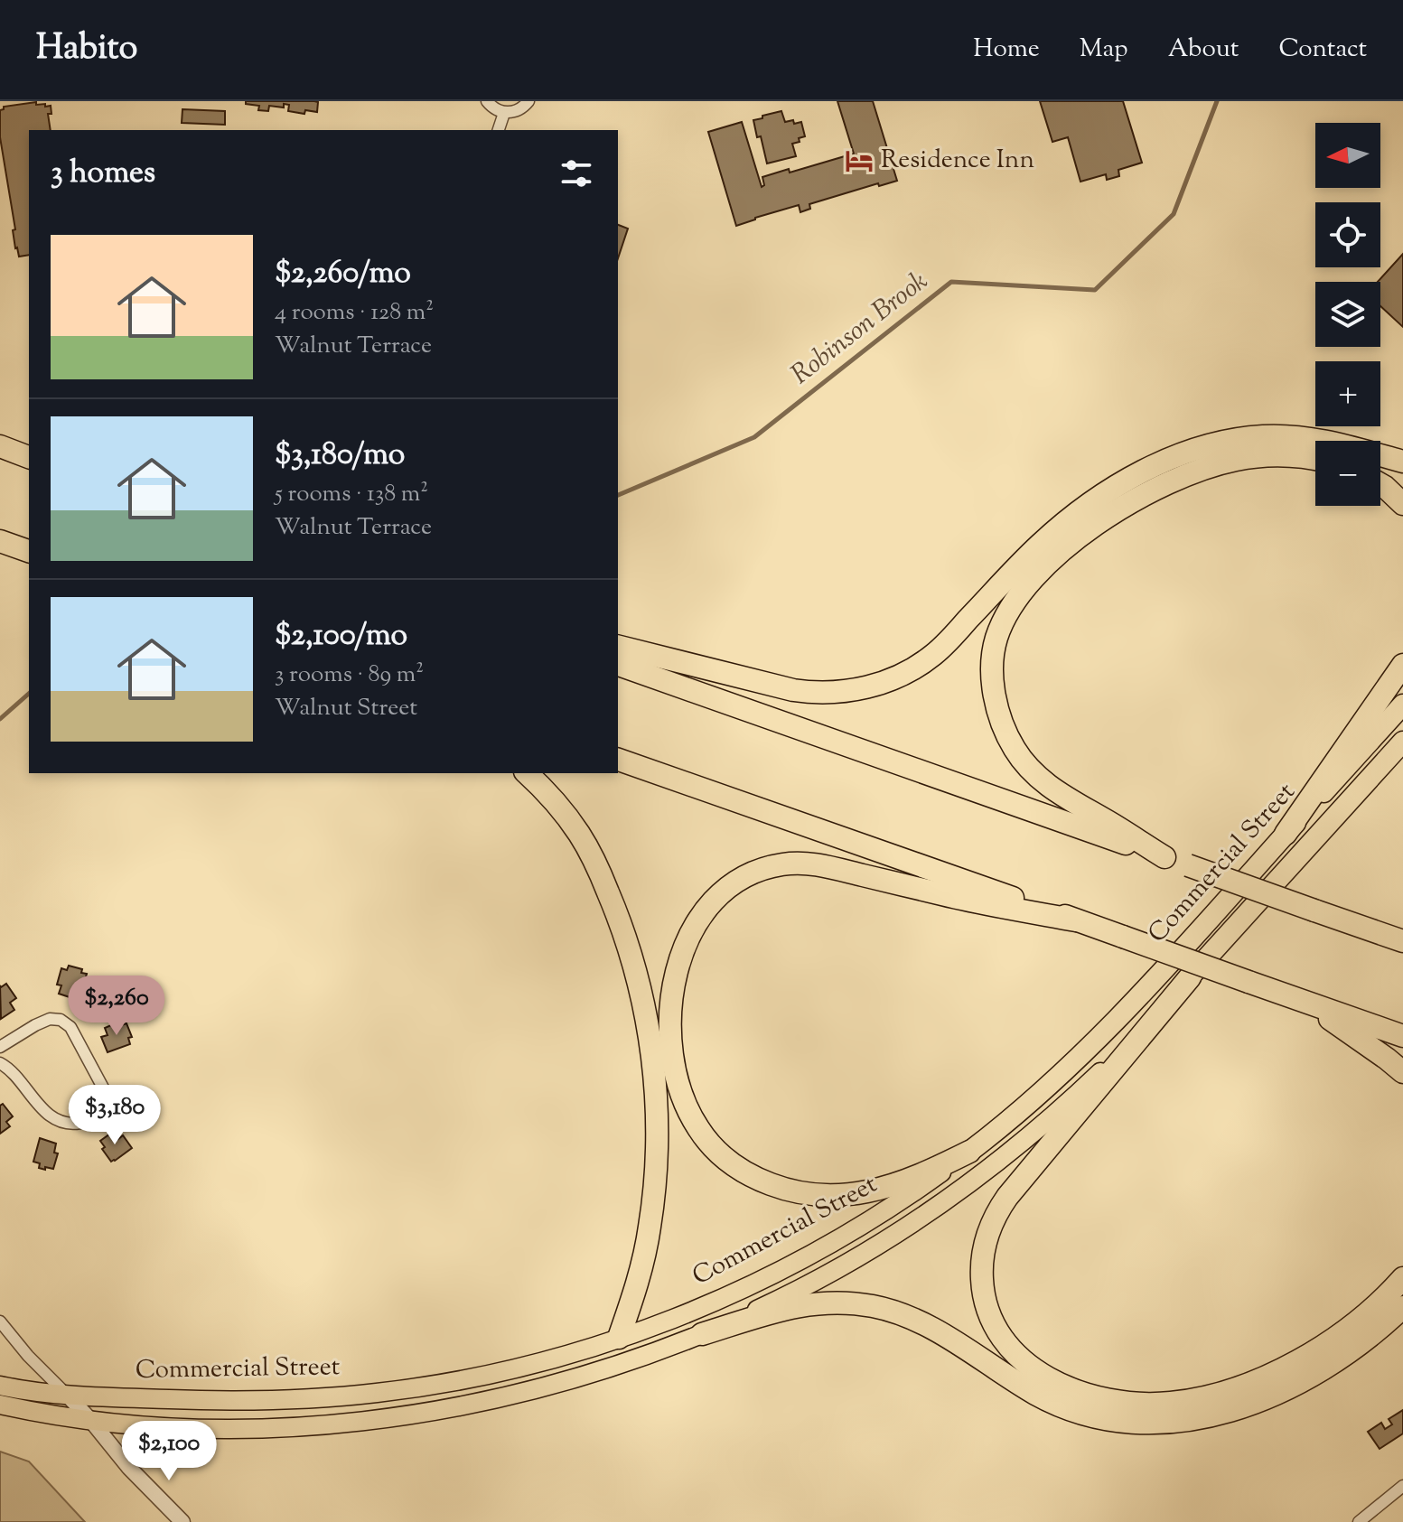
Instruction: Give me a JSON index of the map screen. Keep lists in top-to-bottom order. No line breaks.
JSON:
{"streets":{"highway":["Commercial Street"]},"water":["Robinson Brook"],"places":{"hotel":["Residence Inn"]},"north":"left","page":{"header":"Habito","nav":["Home","Map","About","Contact"],"map_buttons":["+","−"],"heading":"3 homes","list":[{"name":"$2,260/mo","note":"4 rooms · 128 m² · Walnut Terrace"},{"name":"$3,180/mo","note":"5 rooms · 138 m² · Walnut Terrace"},{"name":"$2,100/mo","note":"3 rooms · 89 m² · Walnut Street"}],"price":["$2,260","$3,180","$2,100"]}}
